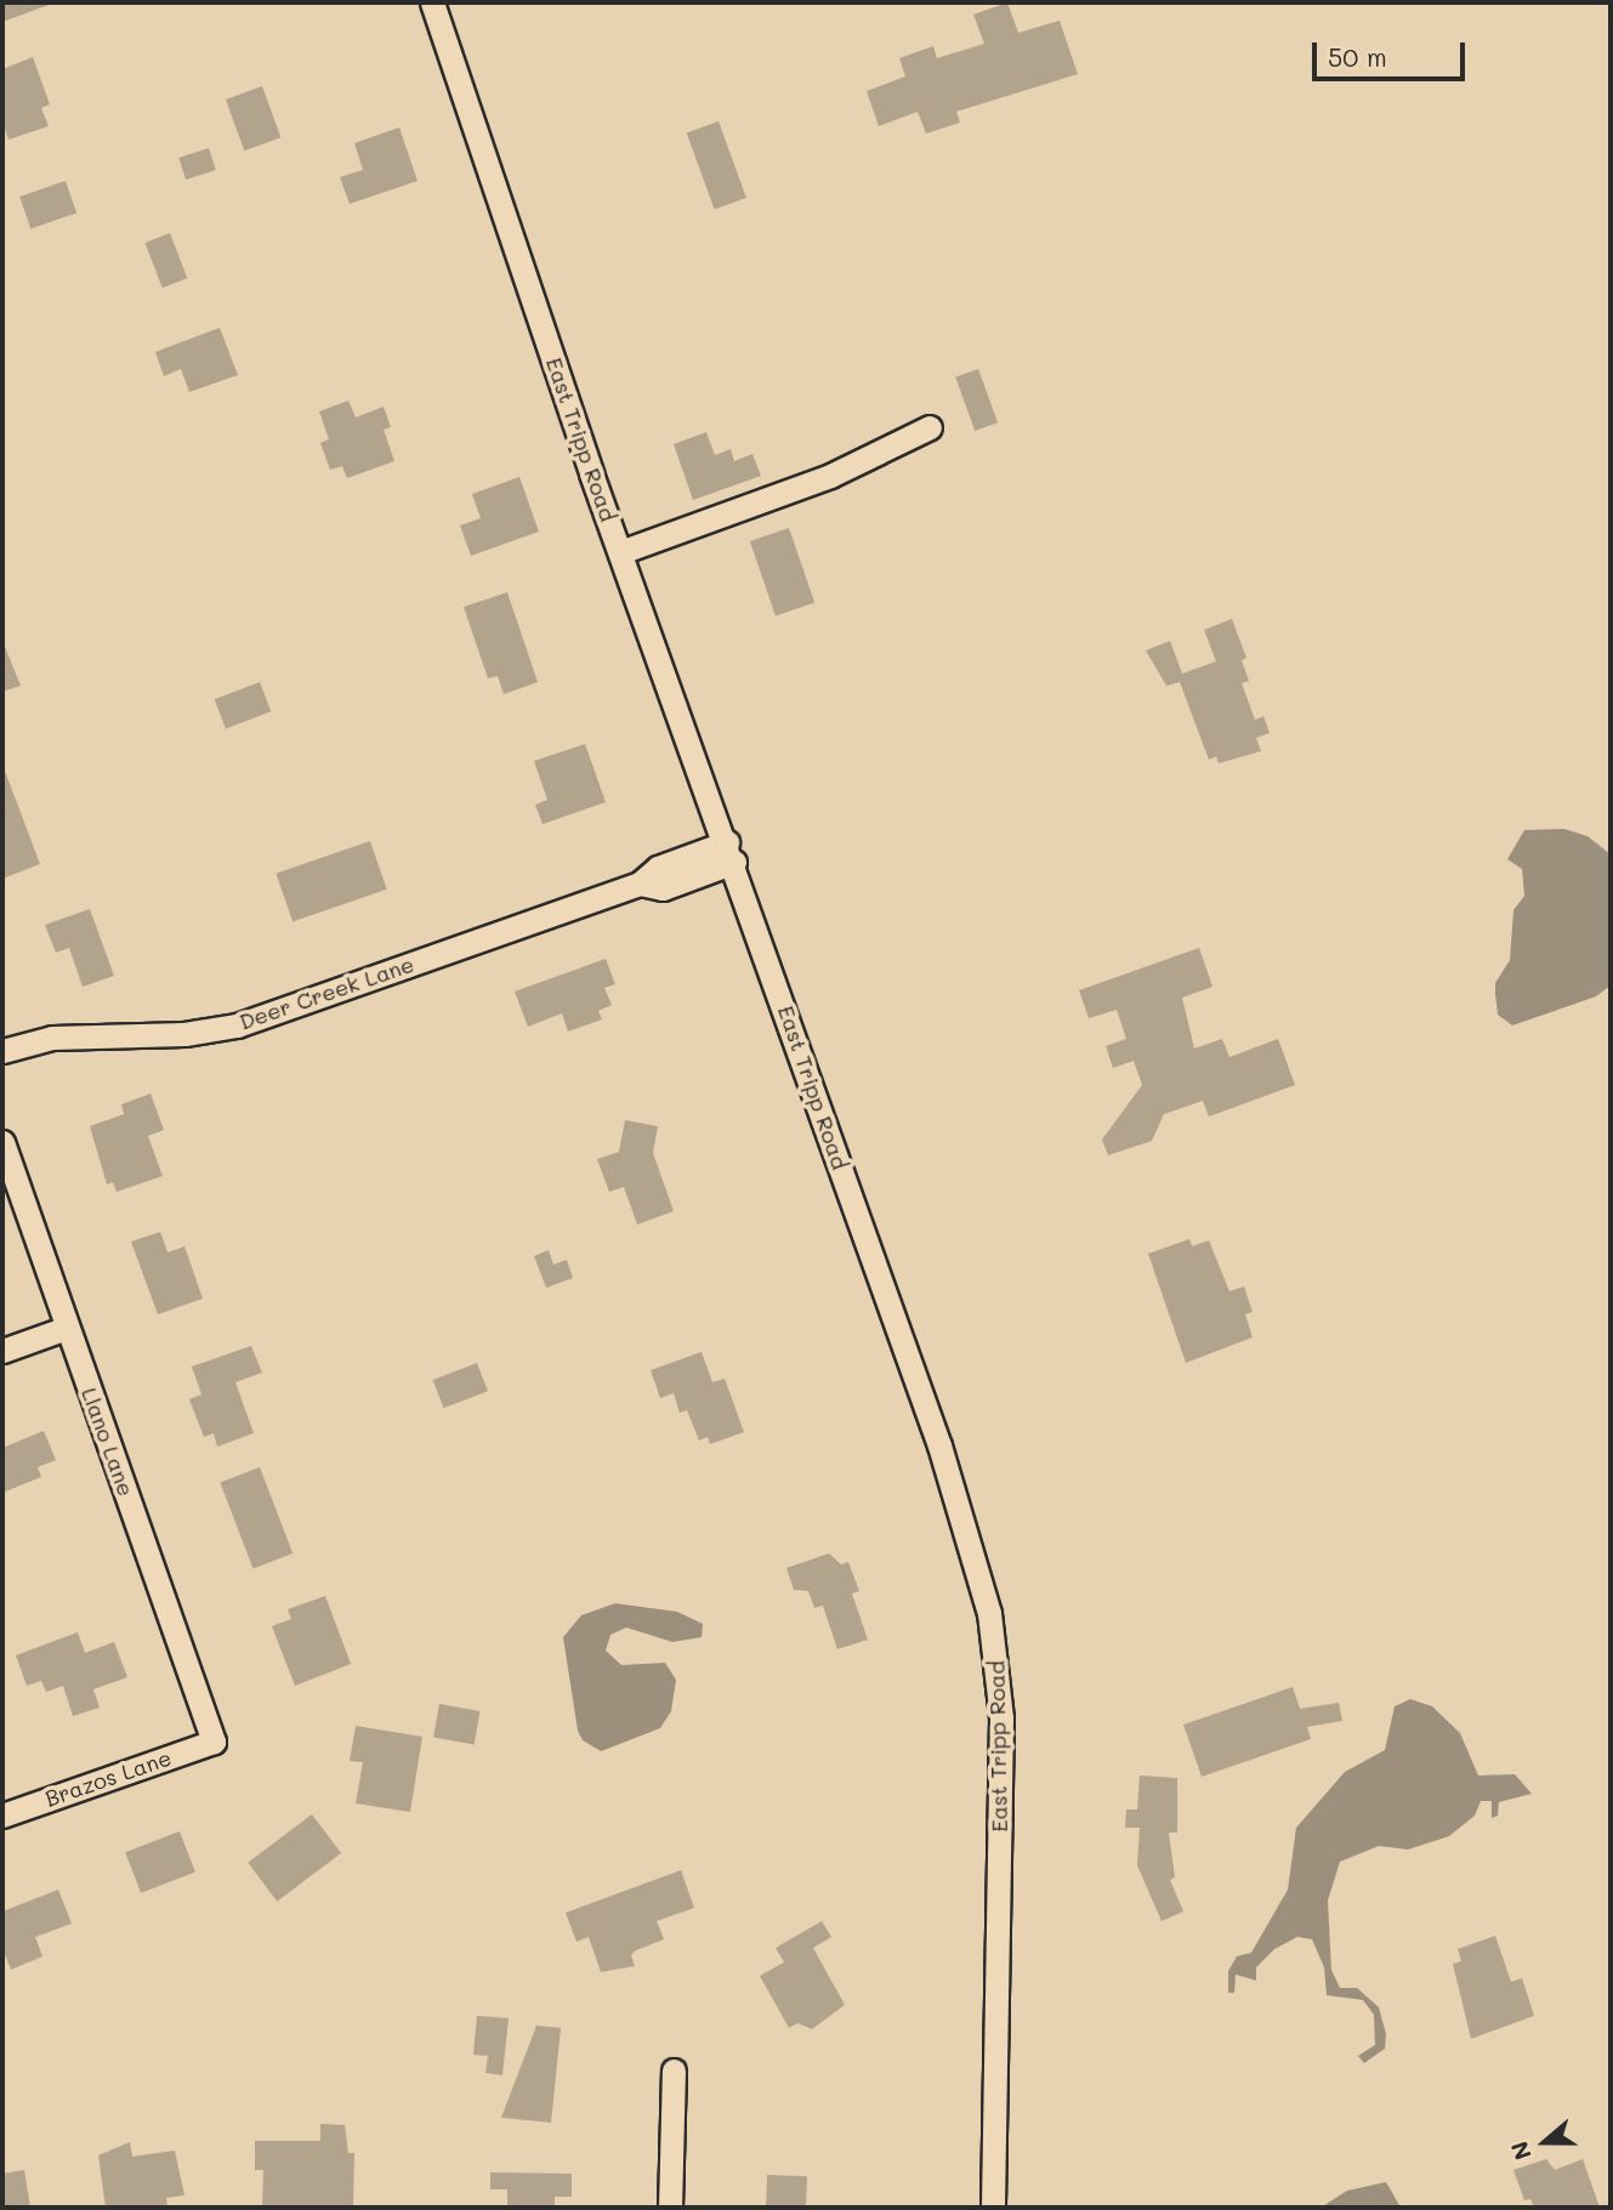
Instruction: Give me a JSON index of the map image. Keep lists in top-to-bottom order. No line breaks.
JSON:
{"streets":{"street":["East Tripp Road","Deer Creek Lane","Llano Lane","Brazos Lane"]},"crossings":[["East Tripp Road","Deer Creek Lane"],["Llano Lane","Brazos Lane"]],"scale_bar":"50 m","north":"left"}
